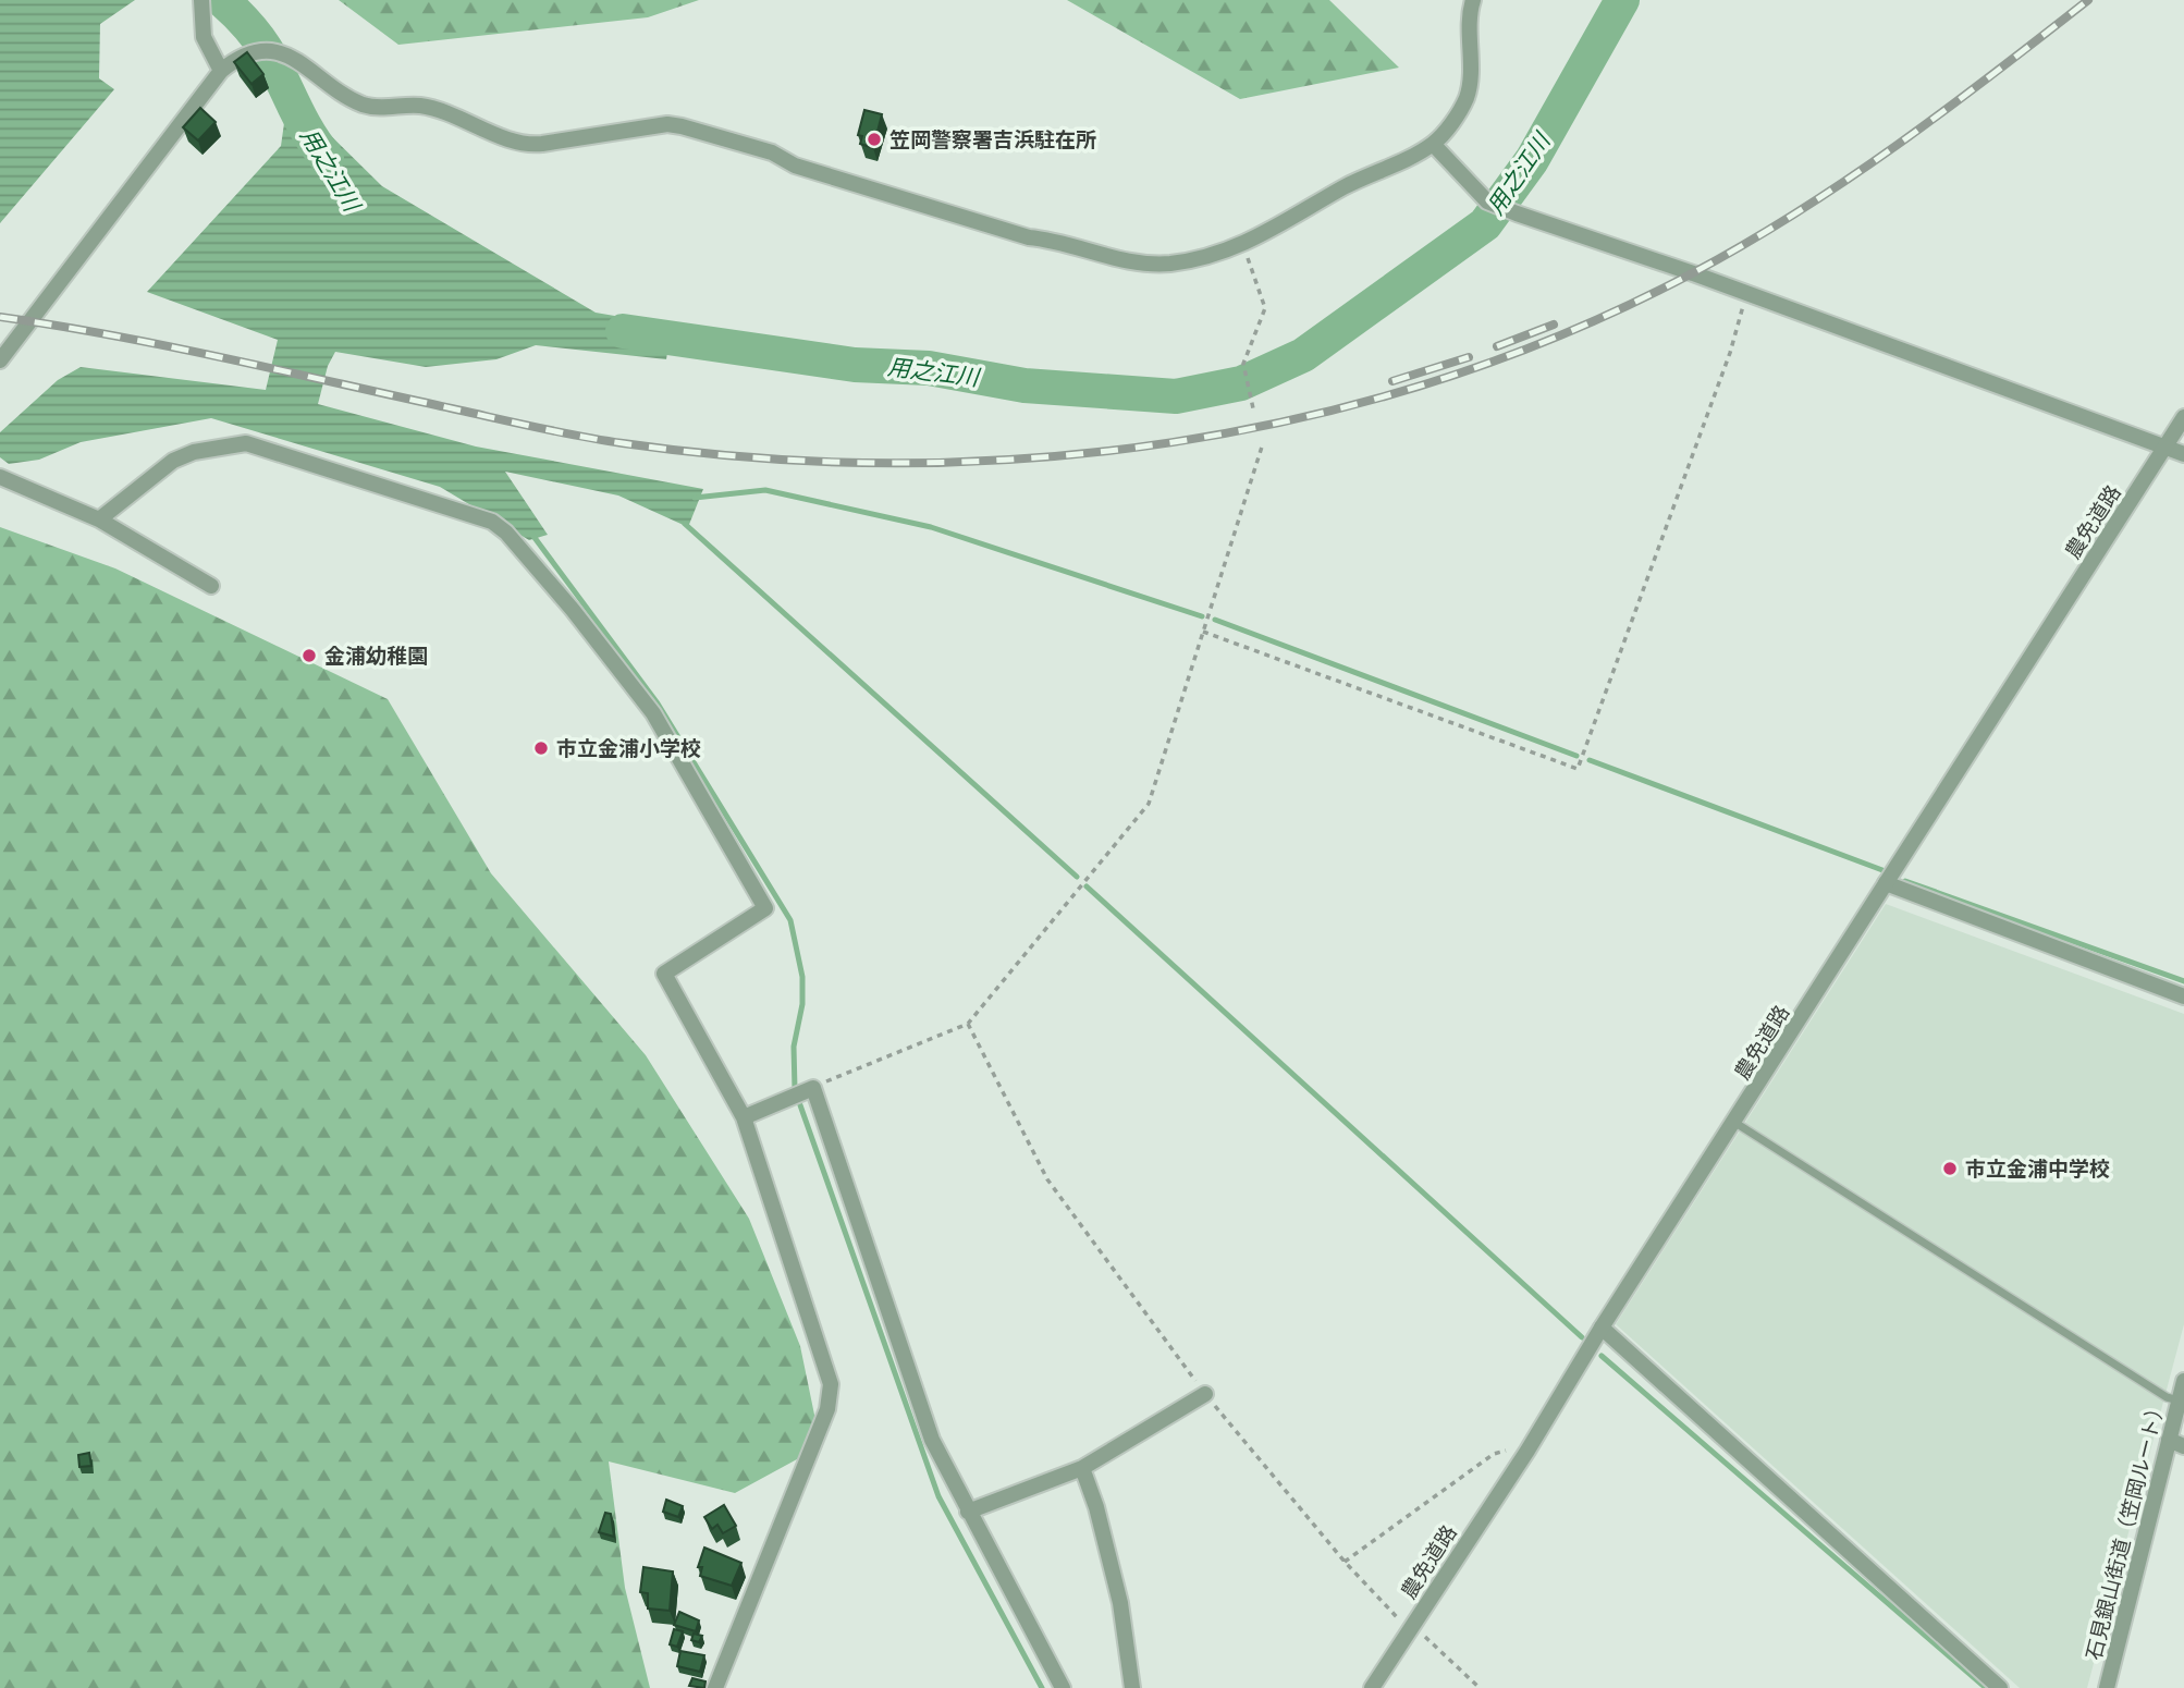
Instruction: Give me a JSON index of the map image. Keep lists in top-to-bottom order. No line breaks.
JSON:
{"streets":{"street":["農免道路","石見銀山街道（笠岡ルート）"]},"water":["用之江川"],"places":["笠岡警察署吉浜駐在所","金浦幼稚園","市立金浦小学校","市立金浦中学校"]}
